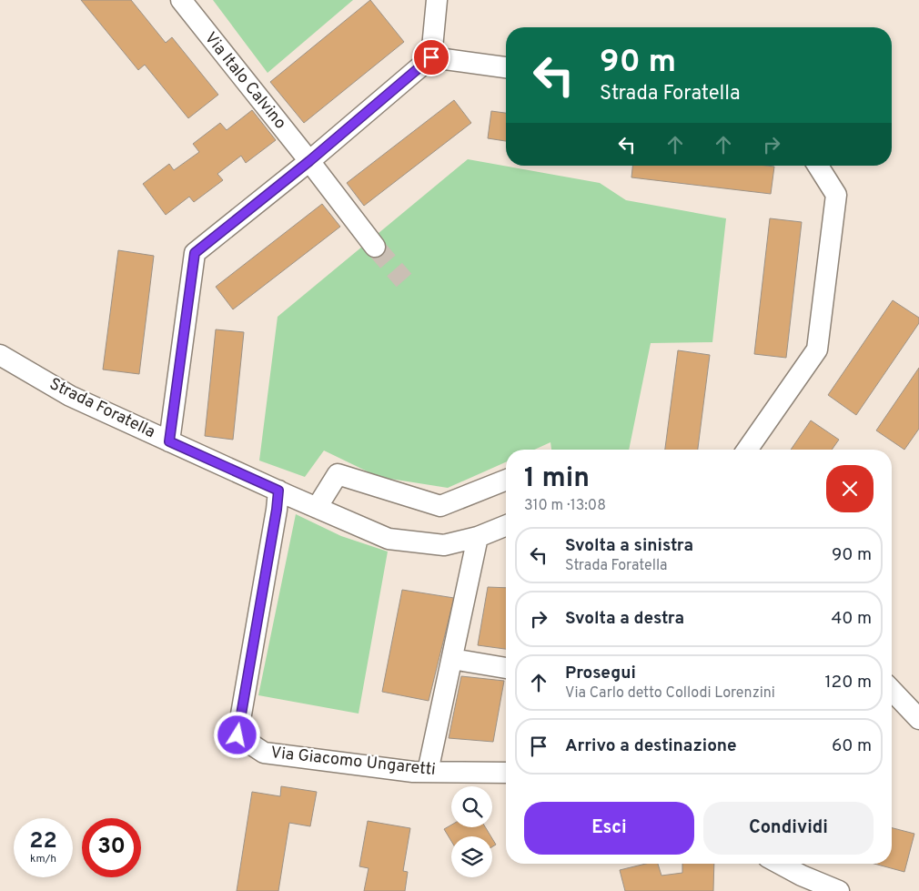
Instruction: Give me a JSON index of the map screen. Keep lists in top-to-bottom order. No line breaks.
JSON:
{"streets":{"street":["Via Italo Calvino","Strada Foratella","Via Giacomo Ungaretti"]},"crossings":[["Strada Foratella","Via Giacomo Ungaretti"]],"page":{"turn":["90 m","Strada Foratella"],"heading":["1 min","310 m · 13:08"],"list":[{"name":"Svolta a sinistra","note":"Strada Foratella","value":"90 m"},{"name":"Svolta a destra","value":"40 m"},{"name":"Prosegui","note":"Via Carlo detto Collodi Lorenzini","value":"120 m"},{"name":"Arrivo a destinazione","value":"60 m"}],"buttons":["Esci","Condividi"],"speed":"22 km/h","limit":"30"}}
